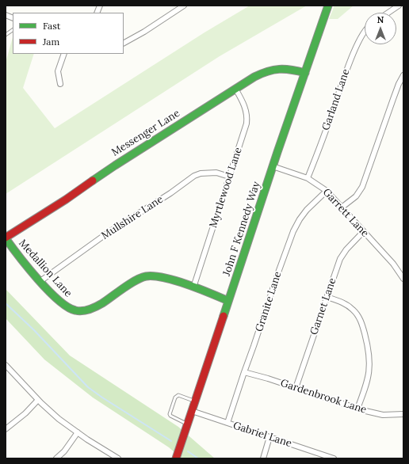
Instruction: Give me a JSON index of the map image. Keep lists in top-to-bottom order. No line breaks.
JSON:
{"streets":{"street":["Garland Lane","Messenger Lane","Myrtlewood Lane","Garrett Lane","Mullshire Lane","John F Kennedy Way","Medallion Lane","Granite Lane","Garnet Lane","Gardenbrook Lane","Gabriel Lane"]},"crossings":[["Garland Lane","Garrett Lane"],["Messenger Lane","Myrtlewood Lane"],["Messenger Lane","John F Kennedy Way"],["Messenger Lane","Medallion Lane"],["Myrtlewood Lane","Mullshire Lane"],["Myrtlewood Lane","Medallion Lane"],["Garrett Lane","John F Kennedy Way"],["Garrett Lane","Granite Lane"],["Garrett Lane","Garnet Lane"],["Mullshire Lane","Medallion Lane"],["John F Kennedy Way","Medallion Lane"],["John F Kennedy Way","Gabriel Lane"],["Granite Lane","Gardenbrook Lane"],["Granite Lane","Gabriel Lane"],["Garnet Lane","Gardenbrook Lane"]],"legend":["Fast","Jam"],"north":"top"}
